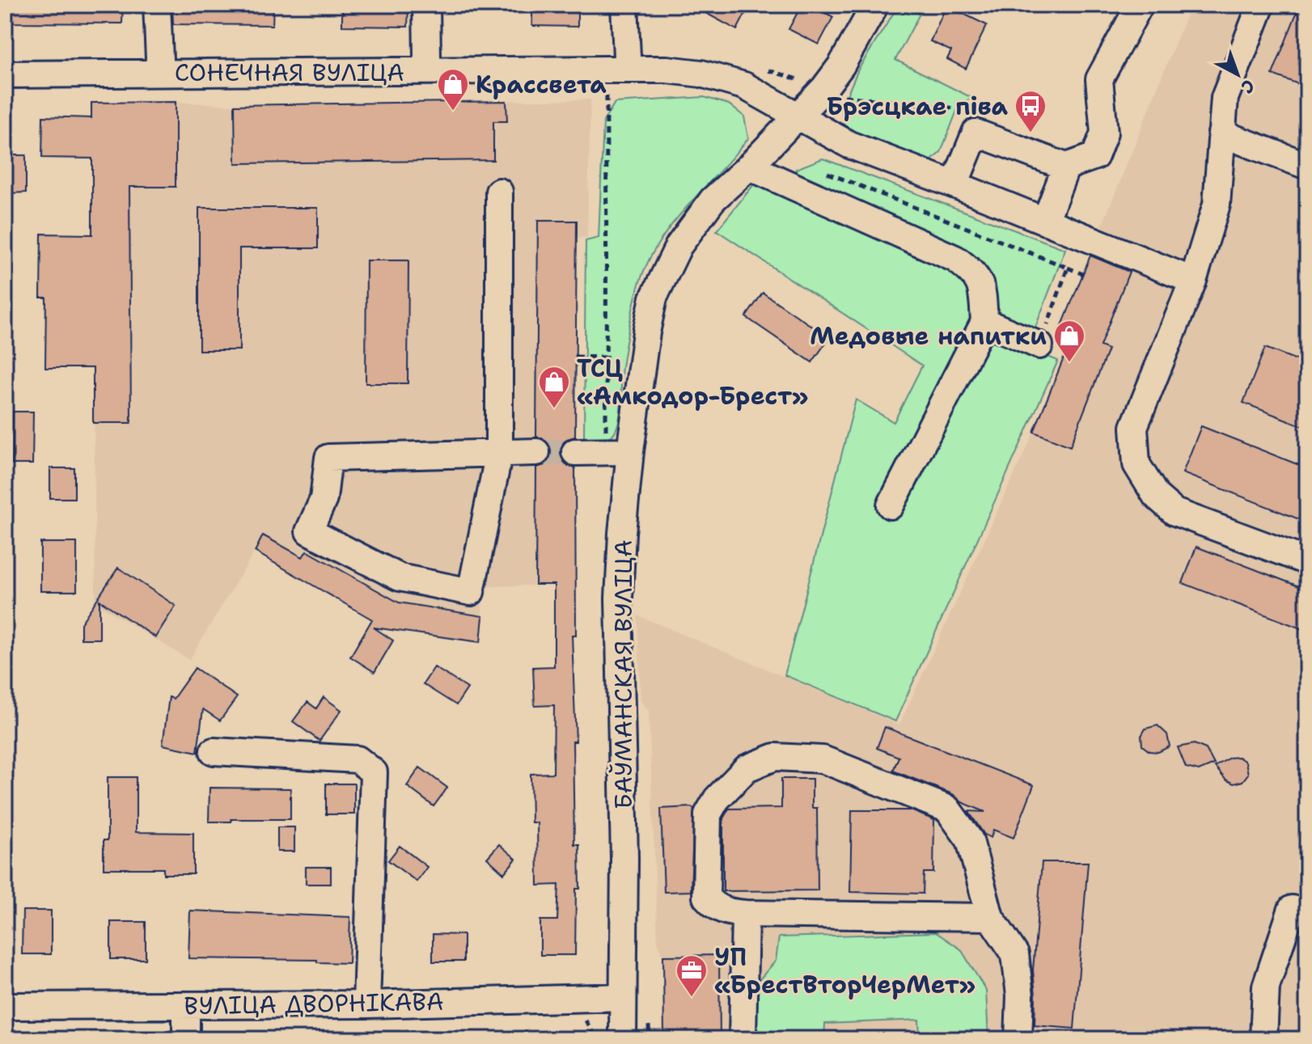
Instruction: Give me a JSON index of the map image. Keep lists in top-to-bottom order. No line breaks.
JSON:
{"streets":{"street":["СОНЕЧНАЯ ВУЛІЦА","БАЎМАНСКАЯ ВУЛІЦА","ВУЛІЦА ДВОРНІКАВА"]},"crossings":[["СОНЕЧНАЯ ВУЛІЦА","БАЎМАНСКАЯ ВУЛІЦА"],["БАЎМАНСКАЯ ВУЛІЦА","ВУЛІЦА ДВОРНІКАВА"]],"places":{"shop":["Крассвета","Медовые напитки","ТСЦ «Амкодор-Брест»"],"bus stop":["Брэсцкае піва"],"office":["УП «БрестВторЧерМет»"]},"north":"bottom right"}
